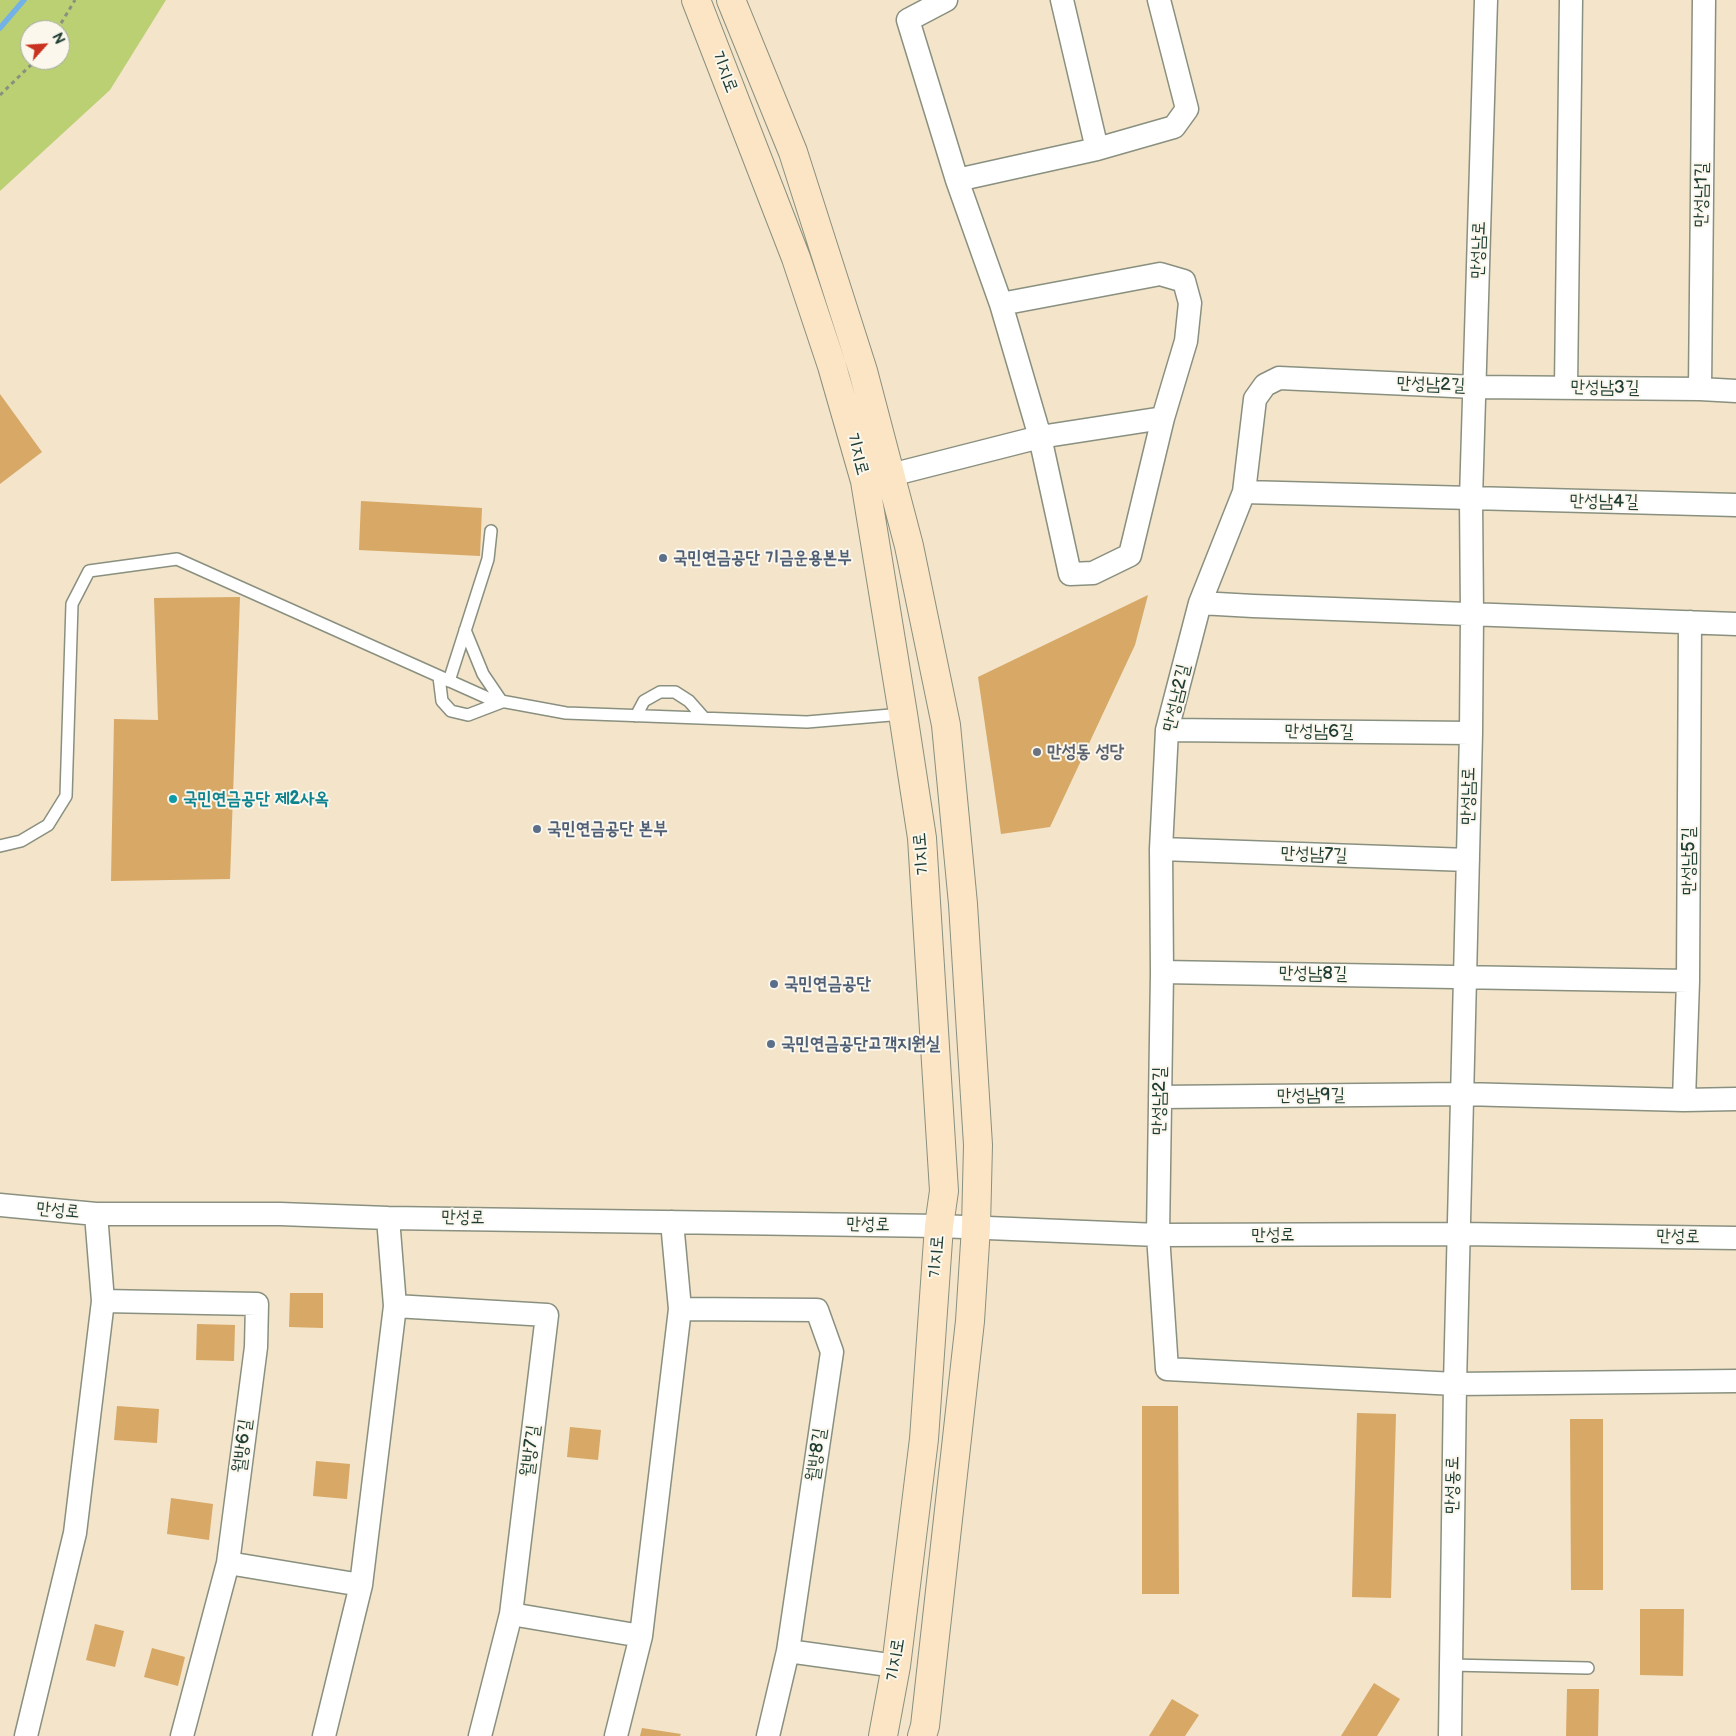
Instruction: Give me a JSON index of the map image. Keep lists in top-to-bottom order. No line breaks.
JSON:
{"streets":{"street":["기지로","만성남1길","만성남로","만성남2길","만성남3길","만성남4길","만성남6길","만성남7길","만성남5길","만성남8길","만성남9길","만성로","월방6길","월방7길","월방8길","만성동로"]},"crossings":[["기지로","만성로"],["만성남1길","만성남3길"],["만성남로","만성남2길"],["만성남로","만성남3길"],["만성남로","만성남4길"],["만성남로","만성남6길"],["만성남로","만성남7길"],["만성남로","만성남8길"],["만성남로","만성남9길"],["만성남로","만성로"],["만성남로","만성동로"],["만성남2길","만성남3길"],["만성남2길","만성남6길"],["만성남2길","만성남7길"],["만성남2길","만성남8길"],["만성남2길","만성남9길"],["만성남2길","만성로"],["만성남2길","만성동로"],["만성로","만성동로"]],"places":["국민연금공단 기금운용본부","만성동 성당","국민연금공단 제2사옥","국민연금공단 본부","국민연금공단","국민연금공단고객지원실"],"north":"top right"}
